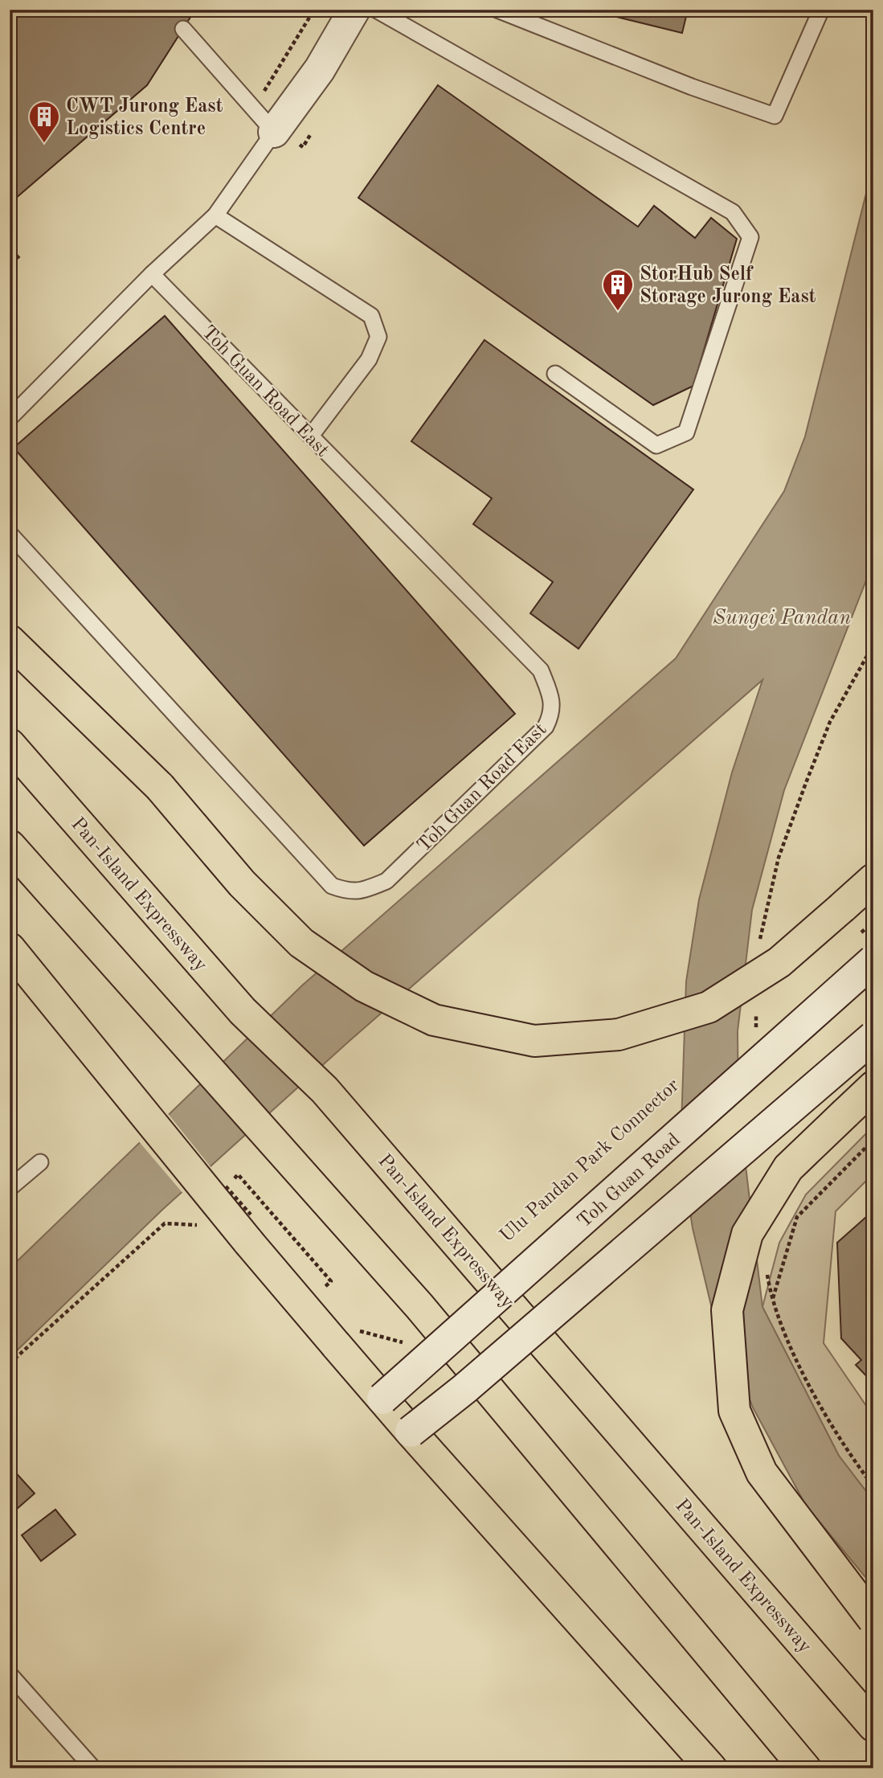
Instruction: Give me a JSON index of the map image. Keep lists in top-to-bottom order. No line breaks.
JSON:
{"streets":{"highway":["Pan-Island Expressway"],"main road":["Toh Guan Road"],"lane":["Toh Guan Road East"]},"water":["Sungei Pandan"],"places":{"building":["CWT Jurong East Logistics Centre","StorHub Self Storage Jurong East"]}}
